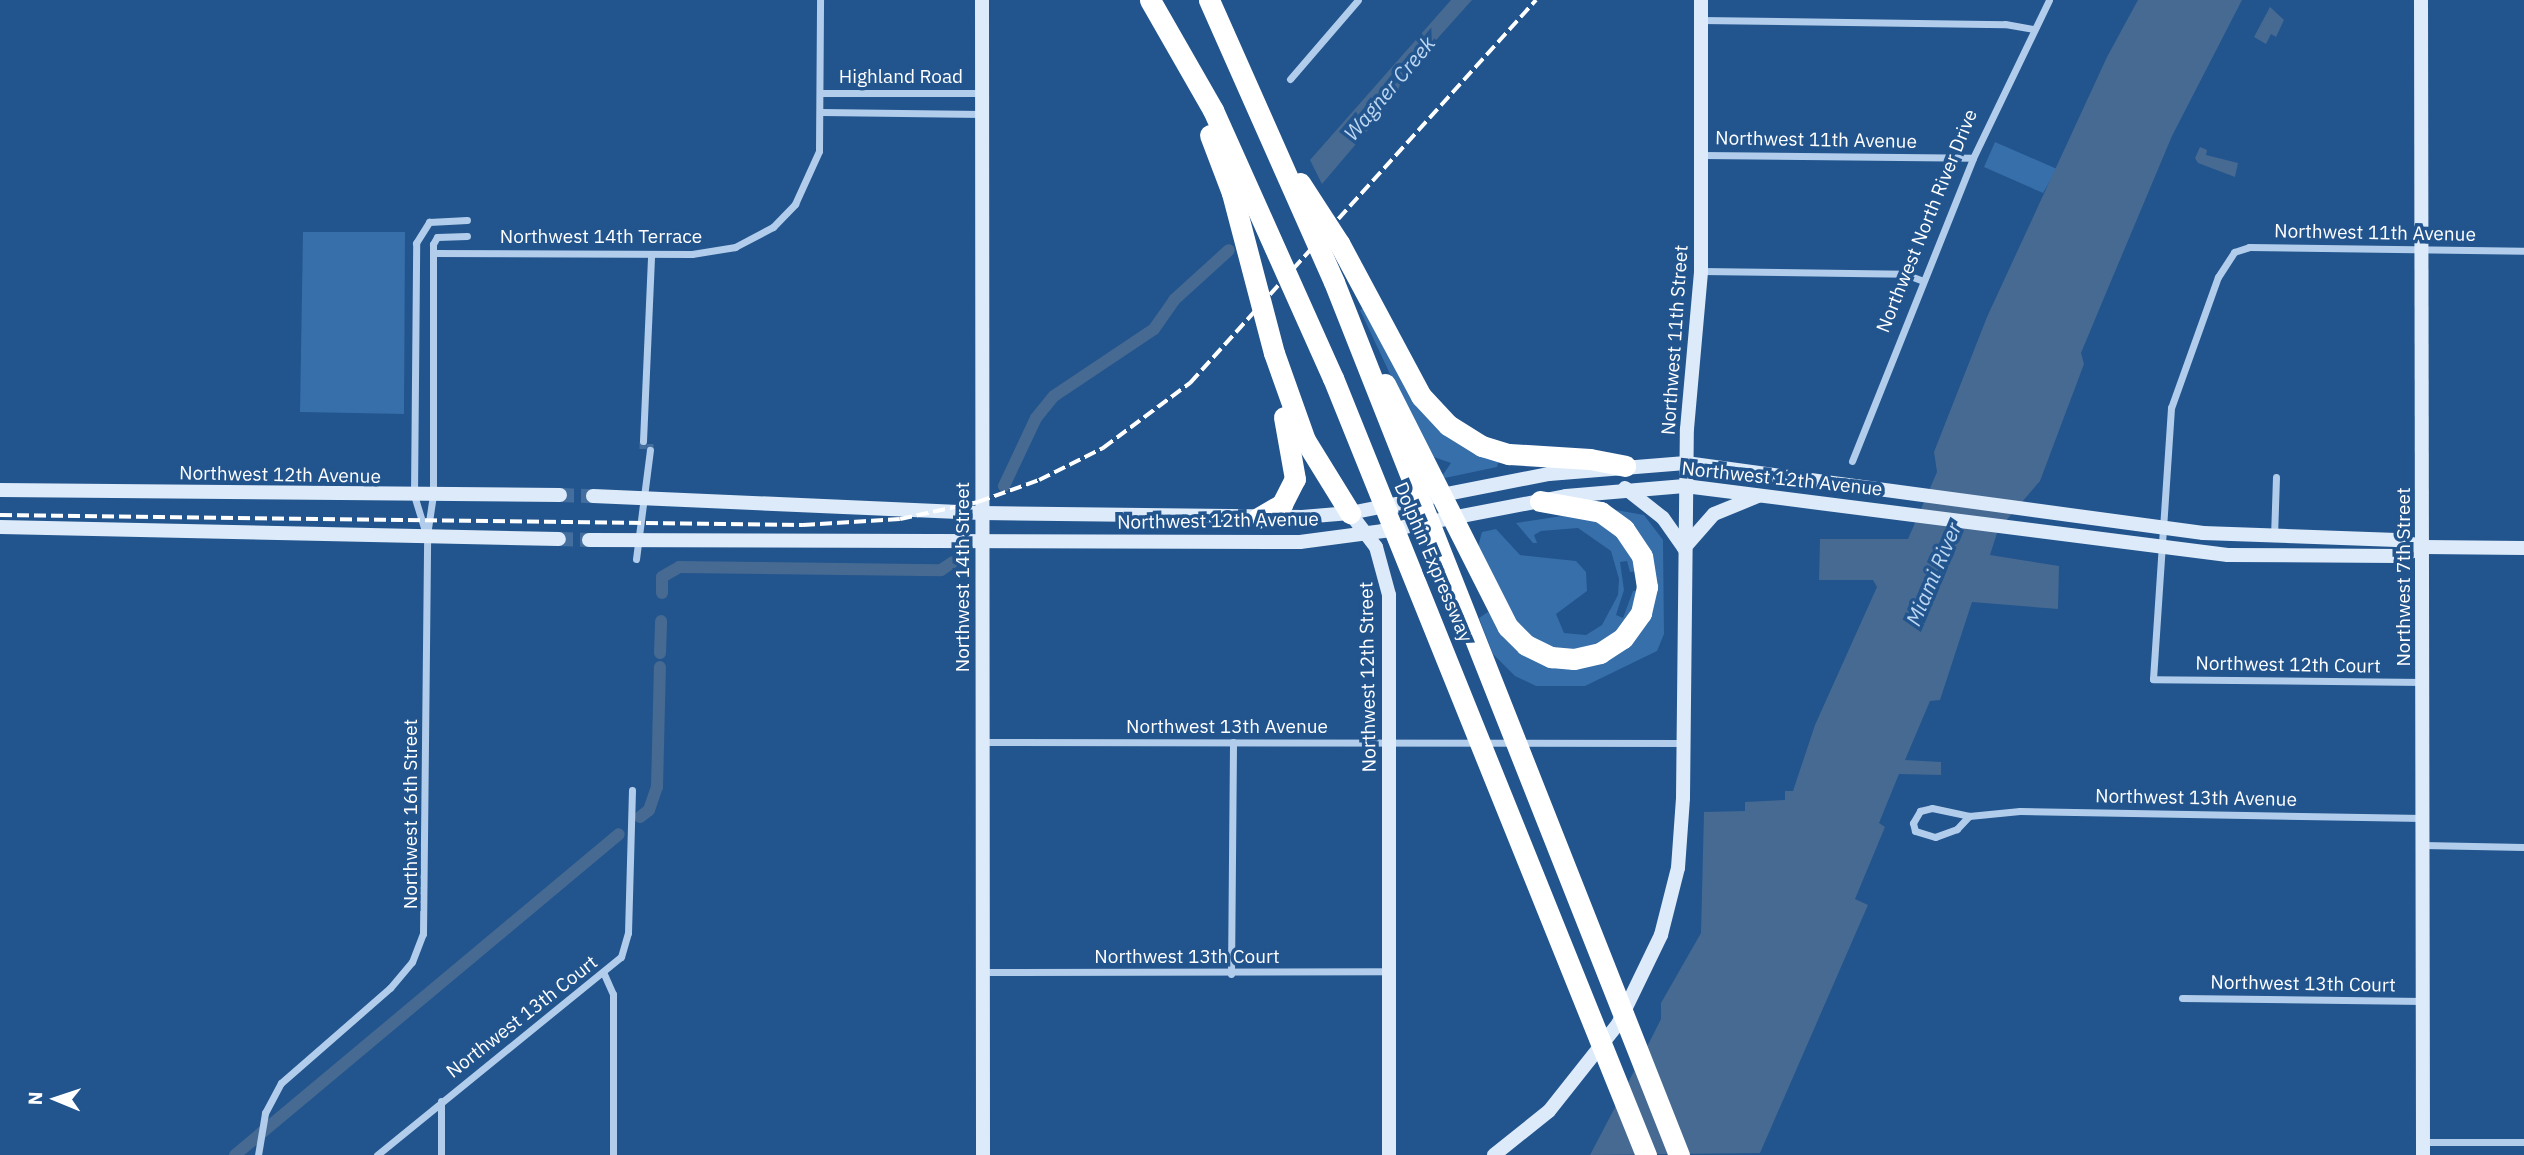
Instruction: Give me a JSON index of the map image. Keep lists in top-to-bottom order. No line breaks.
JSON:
{"streets":{"highway":["Dolphin Expressway"],"main road":["Northwest 11th Street","Northwest 12th Avenue","Northwest 14th Street","Northwest 7th Street","Northwest 12th Street"],"street":["Highland Road","Northwest 11th Avenue","Northwest North River Drive","Northwest 14th Terrace","Northwest 12th Court","Northwest 13th Avenue","Northwest 16th Street","Northwest 13th Court"]},"crossings":[["Highland Road","Northwest 14th Terrace"],["Highland Road","Northwest 14th Street"],["Northwest 11th Avenue","Northwest North River Drive"],["Northwest 11th Avenue","Northwest 11th Street"],["Northwest 11th Avenue","Northwest 7th Street"],["Northwest 11th Avenue","Northwest 12th Court"],["Northwest 14th Terrace","Northwest 16th Street"],["Northwest 11th Street","Northwest 12th Avenue"],["Northwest 11th Street","Northwest 13th Avenue"],["Northwest 12th Avenue","Northwest 14th Street"],["Northwest 12th Avenue","Northwest 7th Street"],["Northwest 12th Avenue","Northwest 12th Street"],["Northwest 12th Avenue","Northwest 16th Street"],["Northwest 14th Street","Northwest 13th Avenue"],["Northwest 14th Street","Northwest 13th Court"],["Northwest 7th Street","Northwest 12th Court"],["Northwest 7th Street","Northwest 13th Avenue"],["Northwest 7th Street","Northwest 13th Court"],["Northwest 12th Street","Northwest 13th Avenue"],["Northwest 12th Street","Northwest 13th Court"]],"water":["Wagner Creek","Miami River"],"north":"left"}
